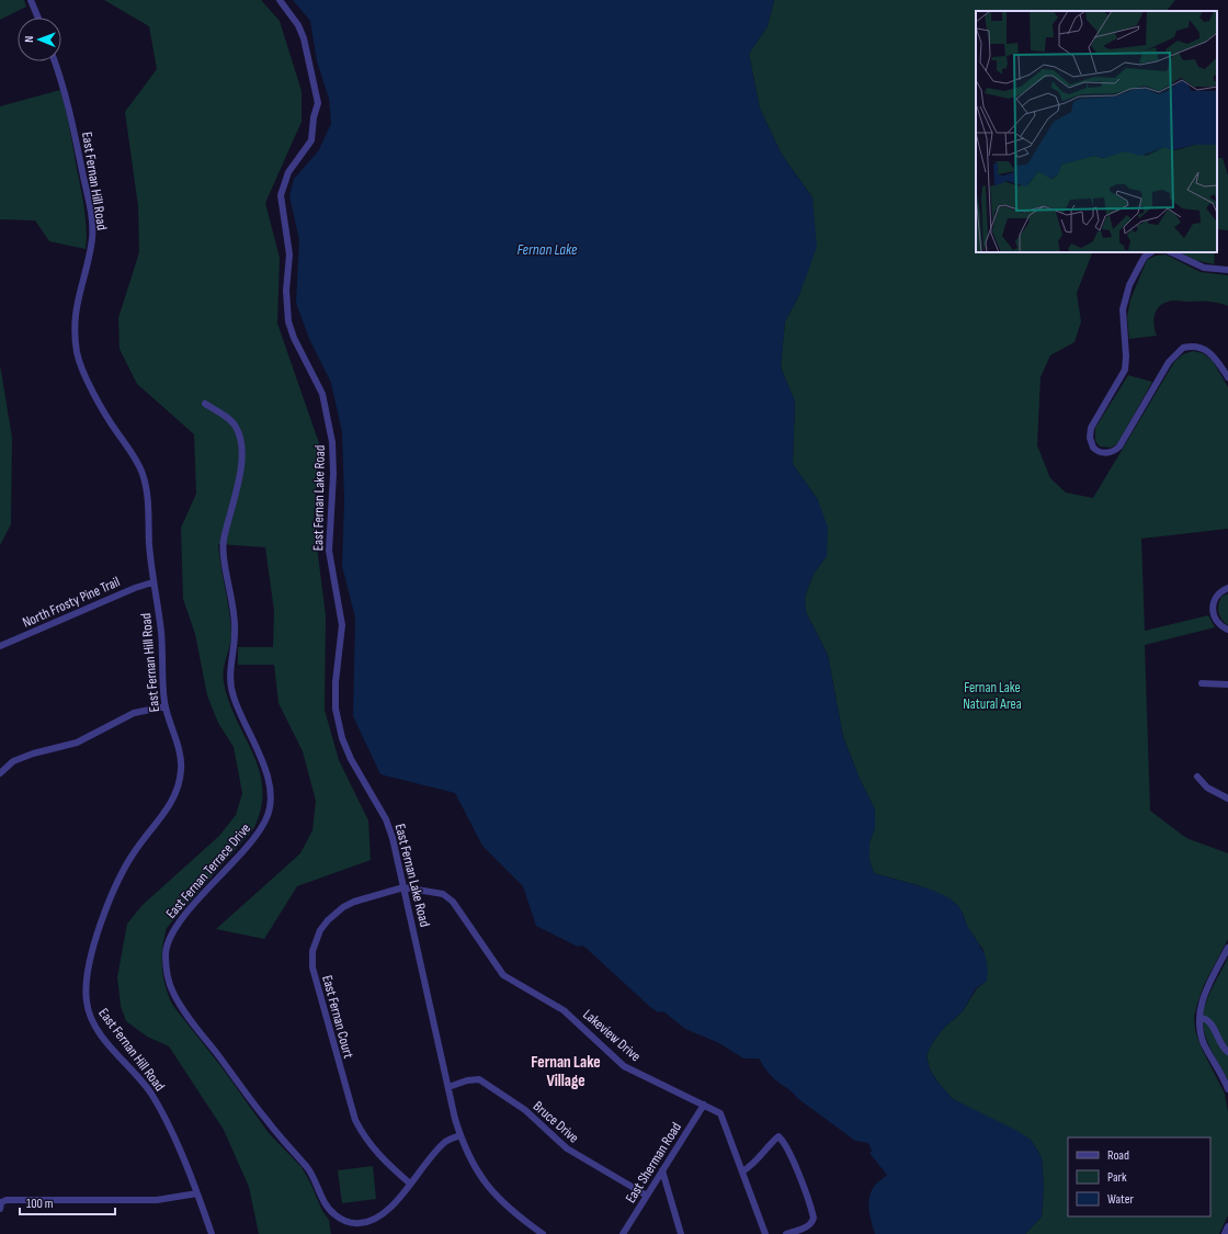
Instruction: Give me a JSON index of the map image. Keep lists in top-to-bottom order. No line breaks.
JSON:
{"streets":{"street":["East Fernan Hill Road","East Fernan Lake Road","North Frosty Pine Trail","East Fernan Terrace Drive","East Fernan Court","Lakeview Drive","Bruce Drive","East Sherman Road"]},"crossings":[["East Fernan Hill Road","North Frosty Pine Trail"],["East Fernan Lake Road","East Fernan Terrace Drive"],["East Fernan Lake Road","East Fernan Court"],["East Fernan Lake Road","Lakeview Drive"],["East Fernan Lake Road","Bruce Drive"],["East Fernan Terrace Drive","East Fernan Court"],["East Fernan Court","Lakeview Drive"],["Lakeview Drive","East Sherman Road"],["Bruce Drive","East Sherman Road"]],"districts":["Fernan Lake Village"],"water":["Fernan Lake"],"parks":["Fernan Lake Natural Area"],"legend":["Road","Park","Water"],"scale_bar":"100 m","north":"left"}
